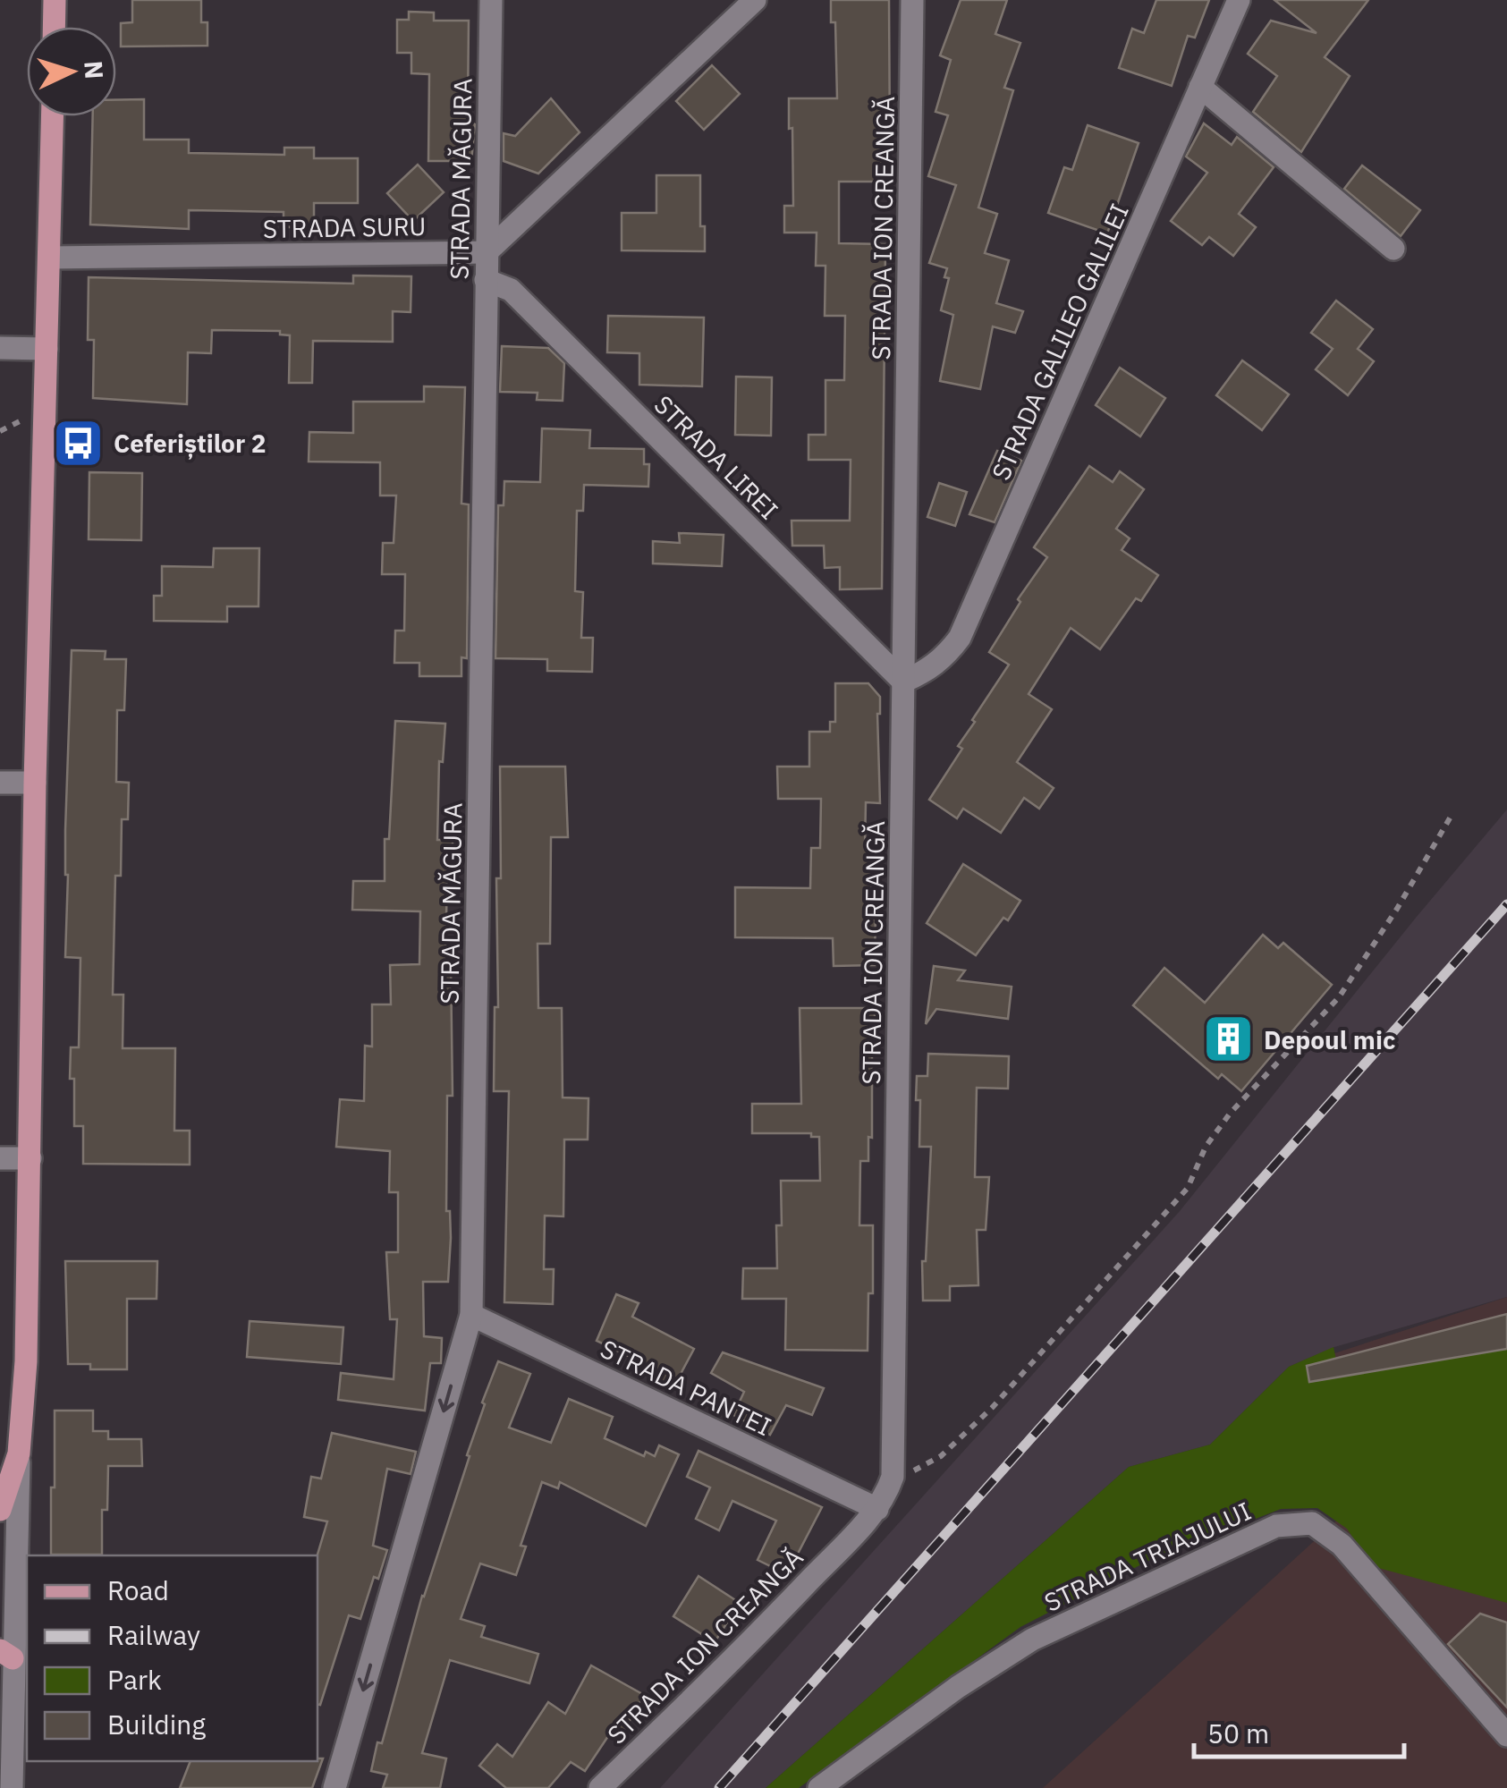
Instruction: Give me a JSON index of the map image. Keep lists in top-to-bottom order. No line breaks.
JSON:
{"streets":{"street":["STRADA MĂGURA","STRADA SURU","STRADA ION CREANGĂ","STRADA GALILEO GALILEI","STRADA LIREI","STRADA PANTEI","STRADA TRIAJULUI"]},"crossings":[["STRADA MĂGURA","STRADA SURU"],["STRADA MĂGURA","STRADA LIREI"],["STRADA MĂGURA","STRADA PANTEI"],["STRADA ION CREANGĂ","STRADA GALILEO GALILEI"],["STRADA ION CREANGĂ","STRADA LIREI"],["STRADA ION CREANGĂ","STRADA PANTEI"],["STRADA GALILEO GALILEI","STRADA LIREI"]],"places":{"bus stop":["Ceferiștilor 2"],"building":["Depoul mic"]},"legend":["Road","Railway","Park","Building"],"scale_bar":"50 m","north":"right"}
